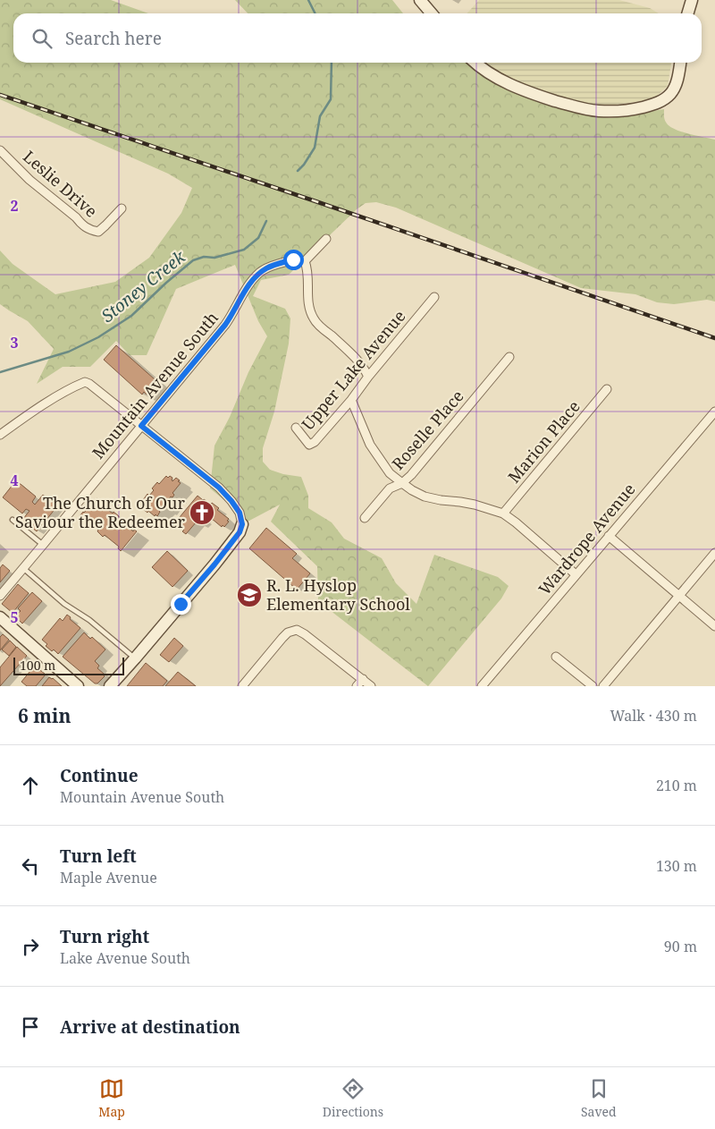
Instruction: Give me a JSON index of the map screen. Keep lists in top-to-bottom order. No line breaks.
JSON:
{"streets":{"street":["Leslie Drive","Upper Lake Avenue","Mountain Avenue South","Roselle Place","Marion Place","Wardrope Avenue"]},"water":["Stoney Creek"],"places":{"church":["The Church of Our Saviour the Redeemer"],"school or university":["R. L. Hyslop Elementary School"]},"scale_bar":"100 m","page":{"search":"Search here","scale":"100 m","heading":["6 min","Walk · 430 m"],"list":[["Continue","Mountain Avenue South","210 m"],["Turn left","Maple Avenue","130 m"],["Turn right","Lake Avenue South","90 m"],"Arrive at destination"],"nav":["Map","Directions","Saved"]},"grid":{"rows":["2","3","4","5"]}}
